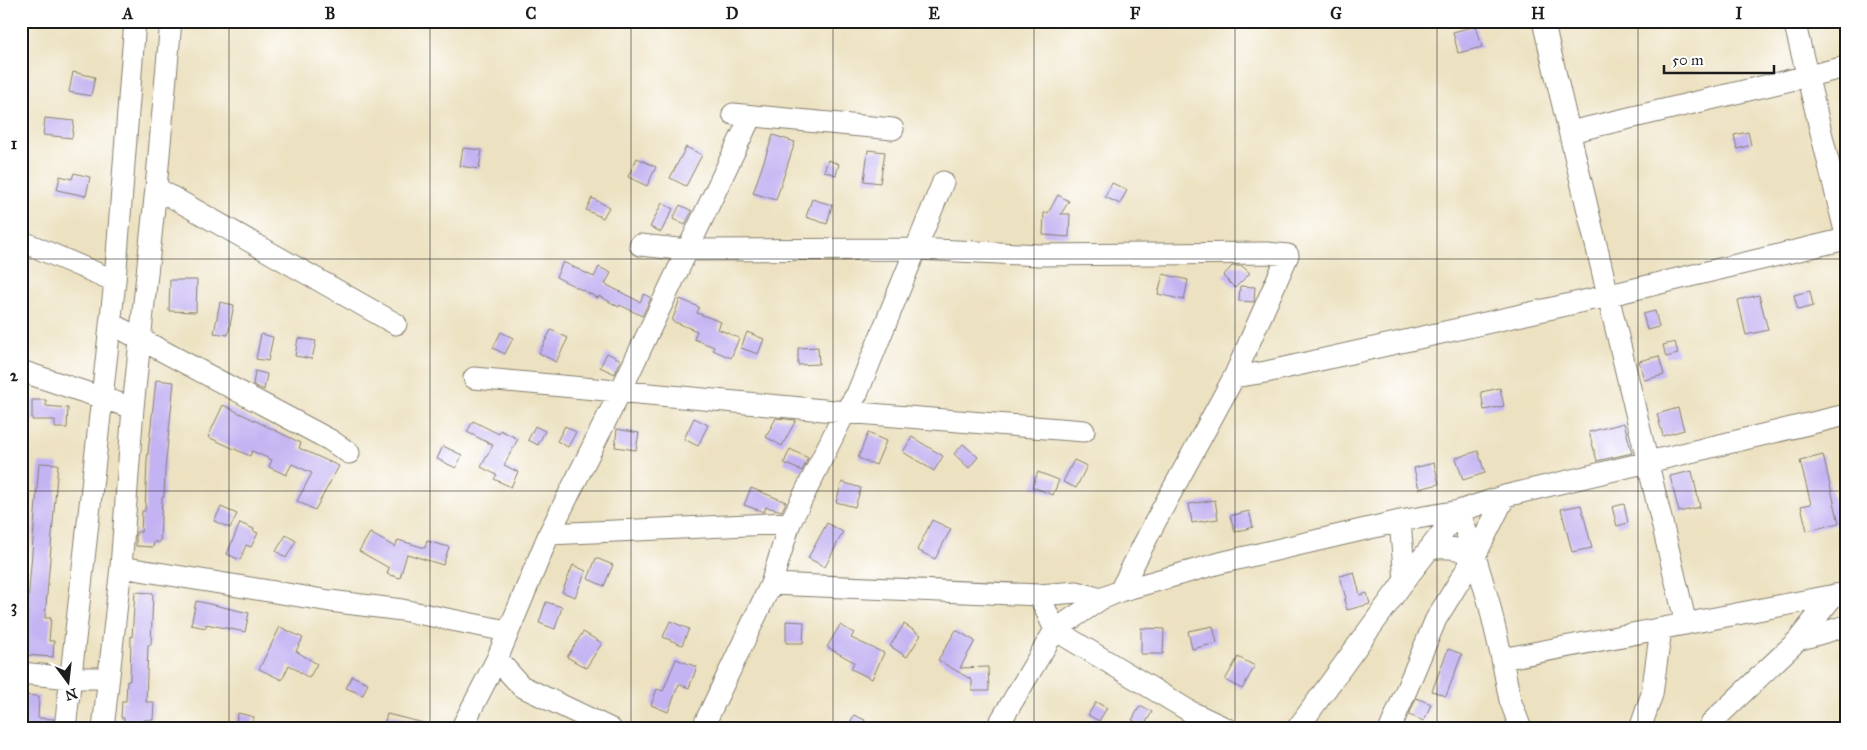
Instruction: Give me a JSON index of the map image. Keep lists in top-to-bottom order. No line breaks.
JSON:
{"scale_bar":"50 m","north":"bottom","grid":{"columns":["A","B","C","D","E","F","G","H","I"],"rows":["1","2","3"]}}
